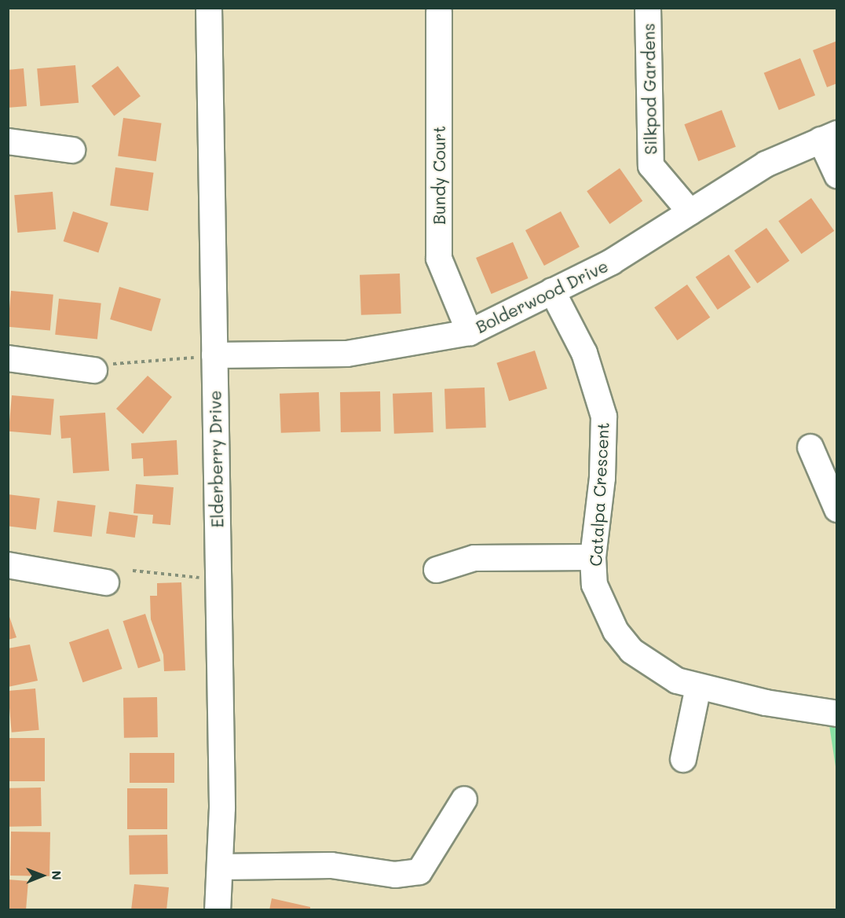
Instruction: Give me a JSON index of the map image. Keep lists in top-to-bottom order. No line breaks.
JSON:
{"streets":{"street":["Silkpod Gardens","Bundy Court","Bolderwood Drive","Elderberry Drive","Catalpa Crescent"]},"crossings":[["Silkpod Gardens","Bolderwood Drive"],["Bundy Court","Bolderwood Drive"],["Bolderwood Drive","Elderberry Drive"],["Bolderwood Drive","Catalpa Crescent"]],"north":"right"}
